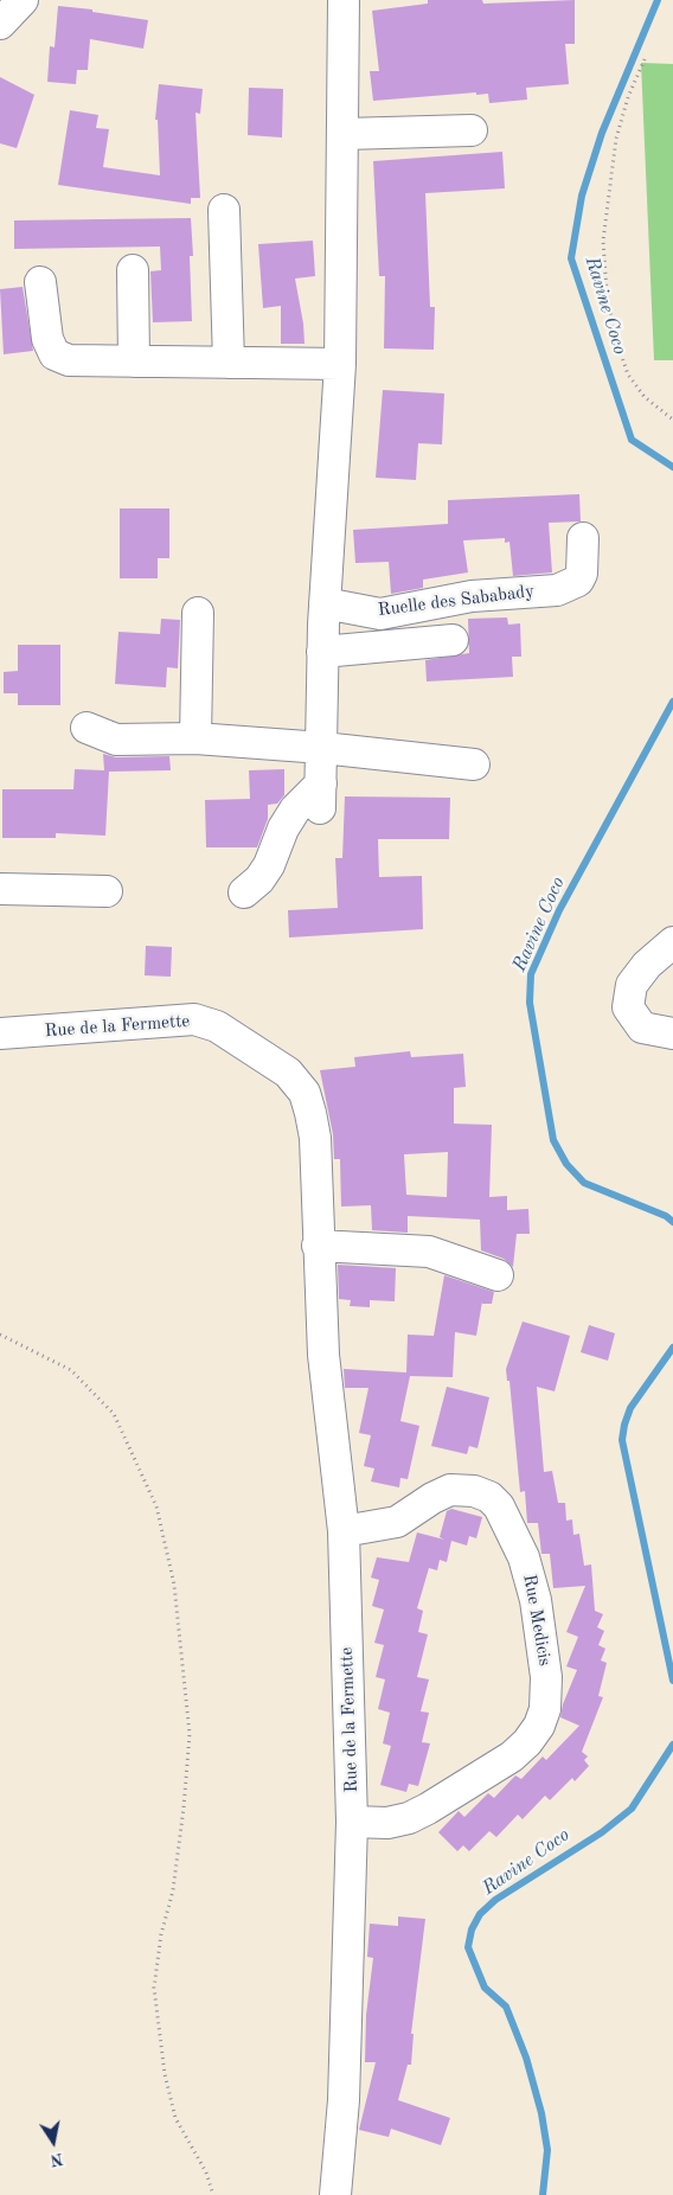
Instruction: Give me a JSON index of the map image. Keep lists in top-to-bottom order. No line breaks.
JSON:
{"streets":{"street":["Ruelle des Sababady","Rue de la Fermette","Rue Medicis"]},"crossings":[["Rue de la Fermette","Rue Medicis"]],"water":["Ravine Coco"],"north":"bottom"}
